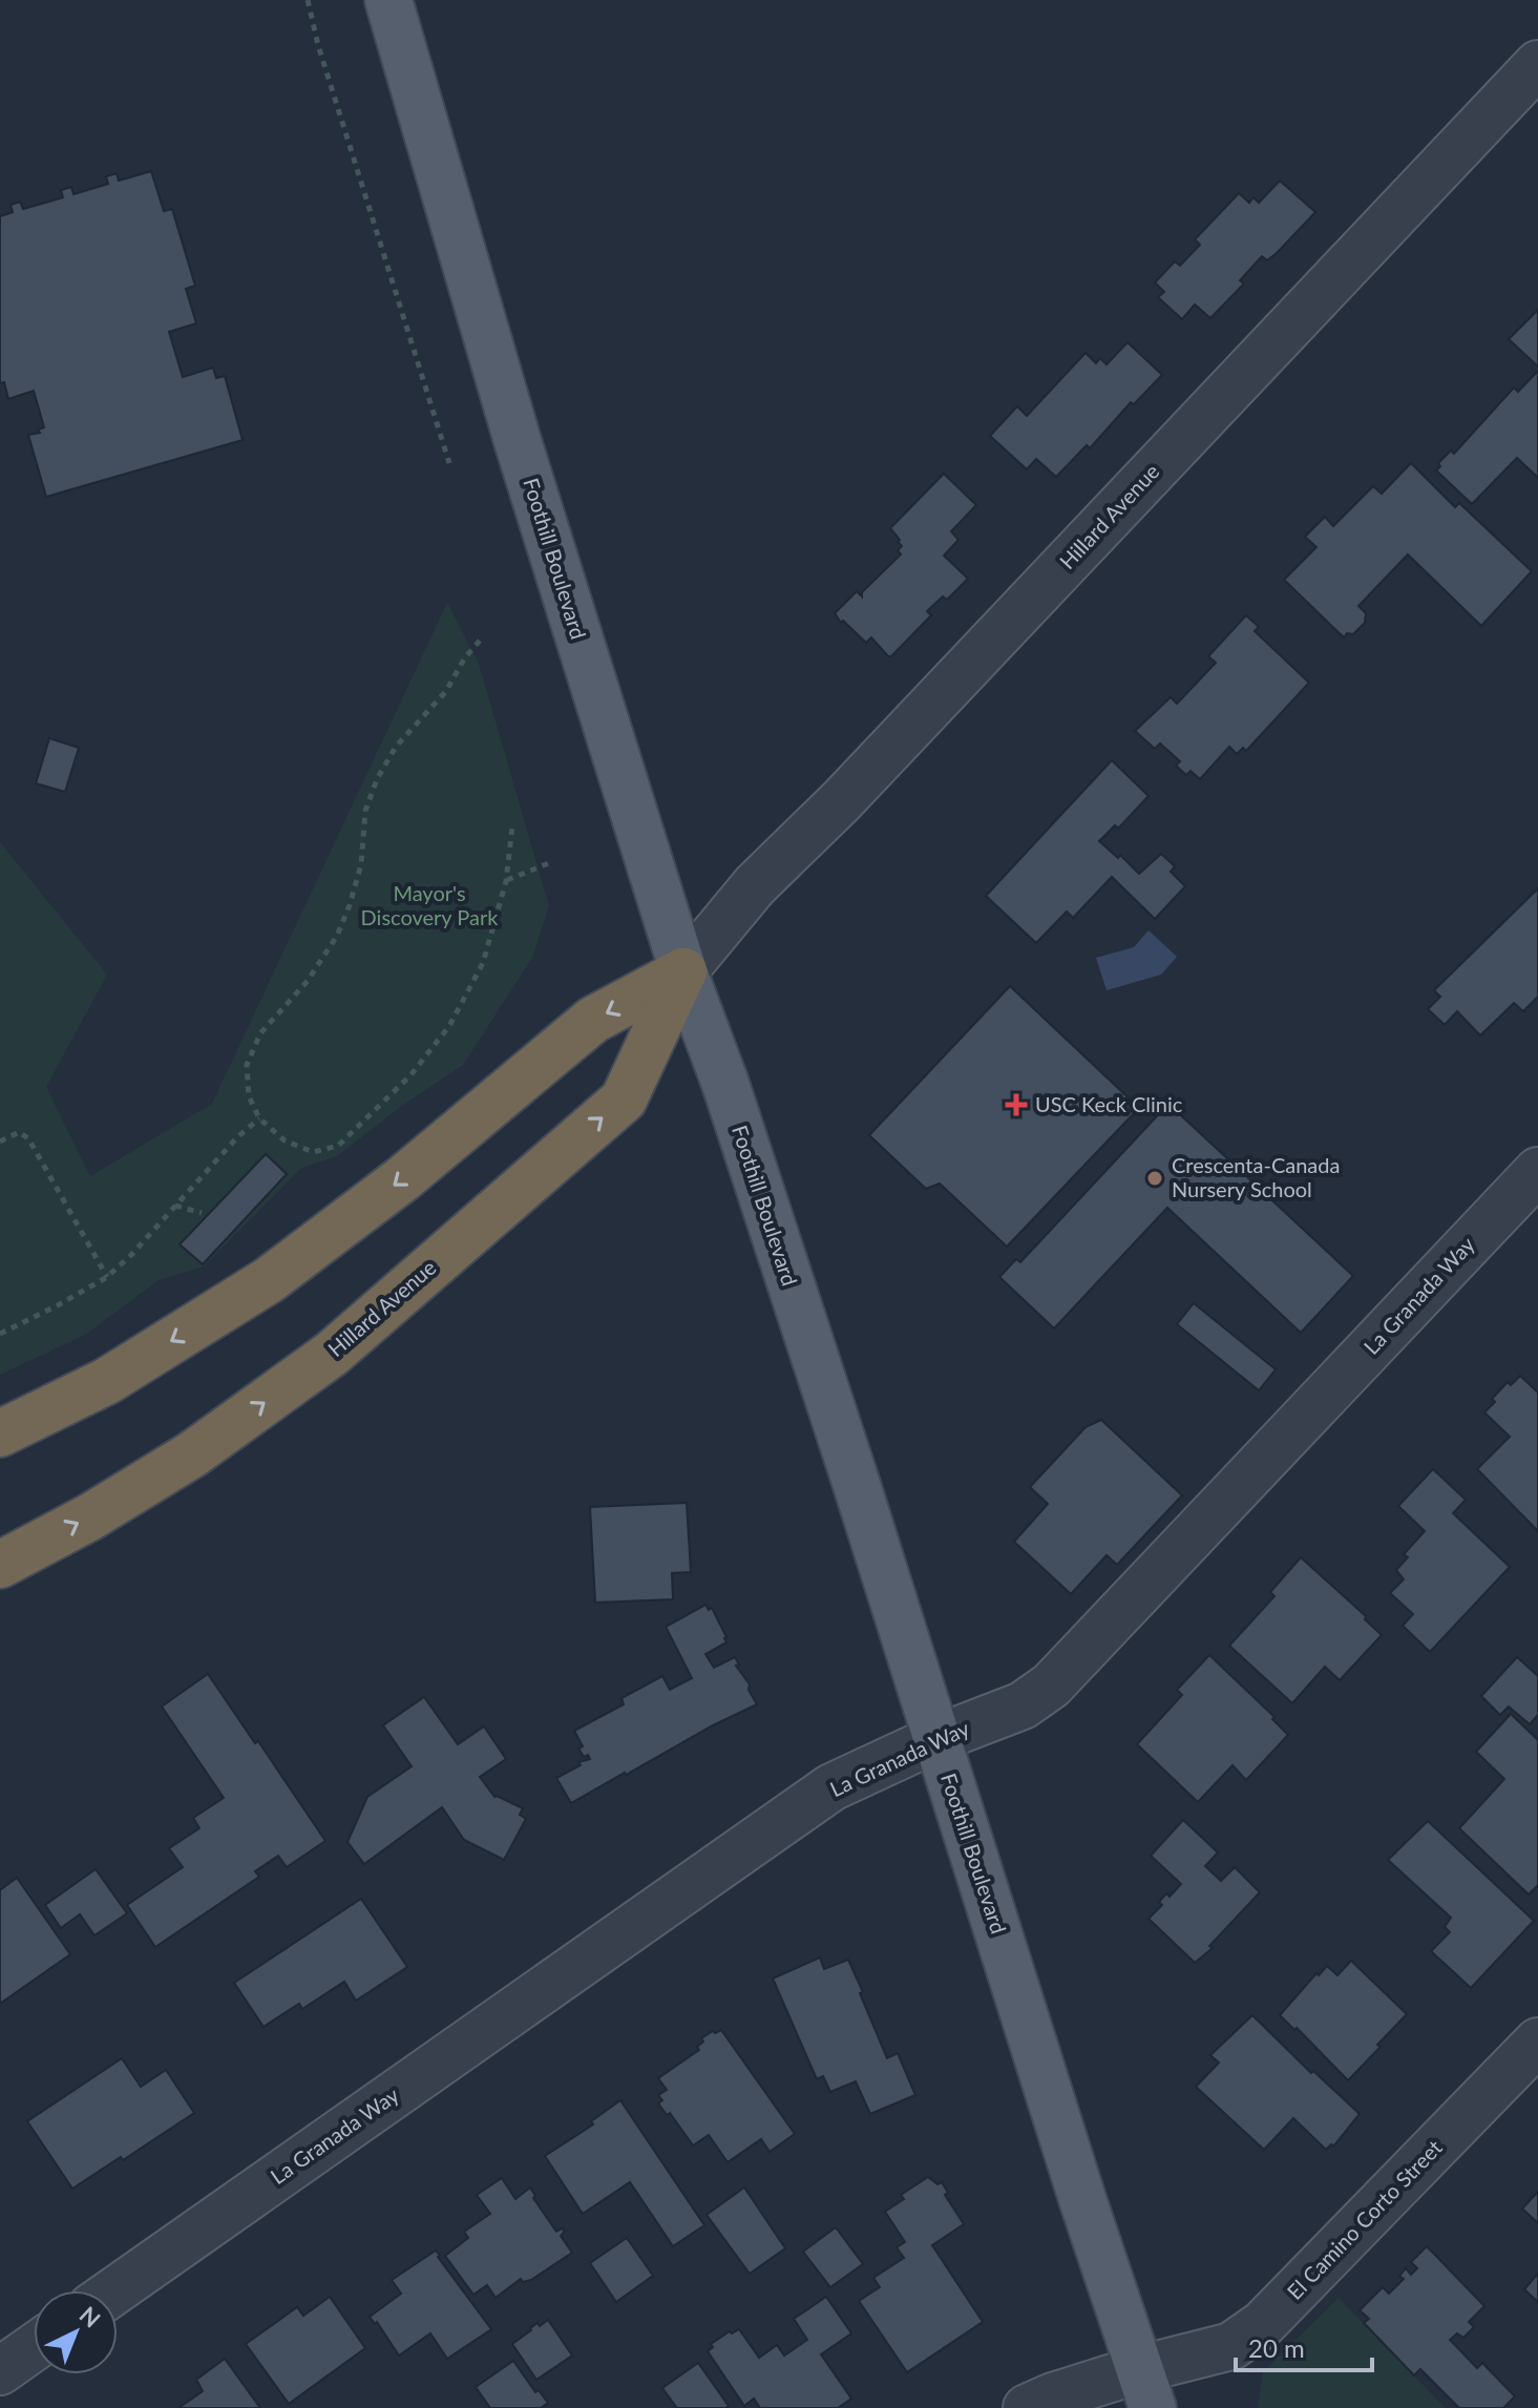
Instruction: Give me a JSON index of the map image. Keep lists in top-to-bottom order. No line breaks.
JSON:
{"streets":{"highway":["Hillard Avenue"],"main road":["Foothill Boulevard"],"street":["La Granada Way","El Camino Corto Street"]},"crossings":[["Hillard Avenue","Foothill Boulevard"],["Foothill Boulevard","La Granada Way"],["Foothill Boulevard","El Camino Corto Street"]],"parks":["Mayor's Discovery Park"],"places":{"health":["USC Keck Clinic"],"other":["Crescenta-Canada Nursery School"]},"scale_bar":"20 m","north":"top right"}
